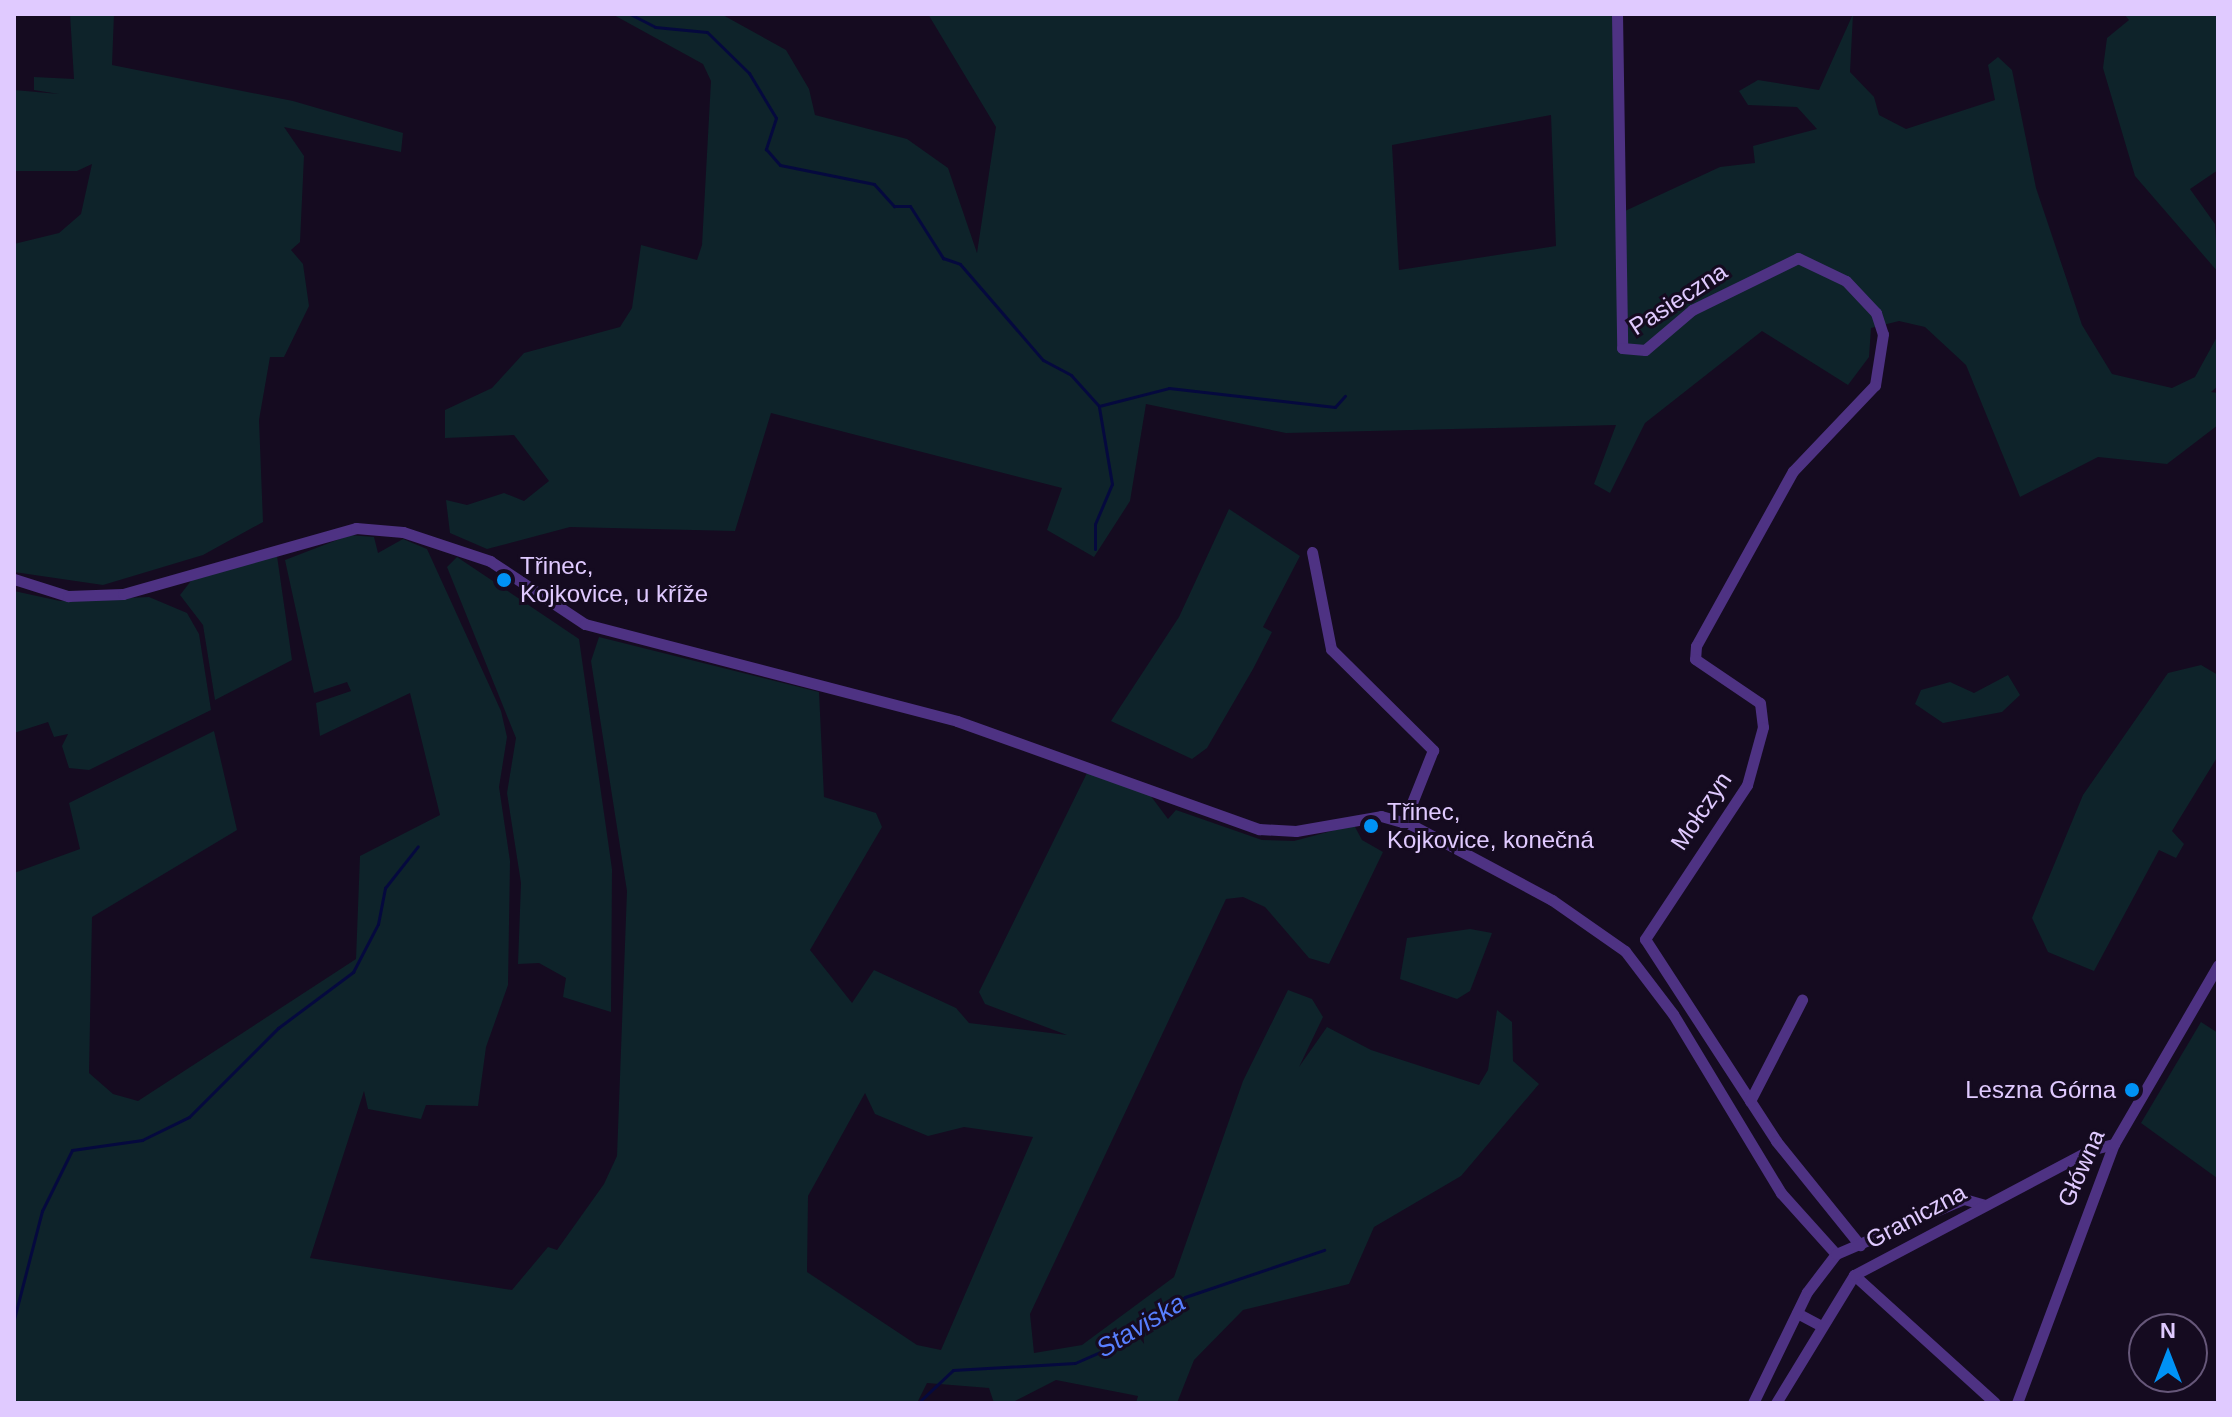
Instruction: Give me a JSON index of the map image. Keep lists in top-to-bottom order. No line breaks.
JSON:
{"streets":{"street":["Pasieczna","Mołczyn","Główna","Graniczna"]},"crossings":[["Pasieczna","Mołczyn"],["Główna","Graniczna"]],"water":["Staviska"],"places":["Třinec, Kojkovice, u kříže","Třinec, Kojkovice, konečná","Leszna Górna"],"north":"top"}
